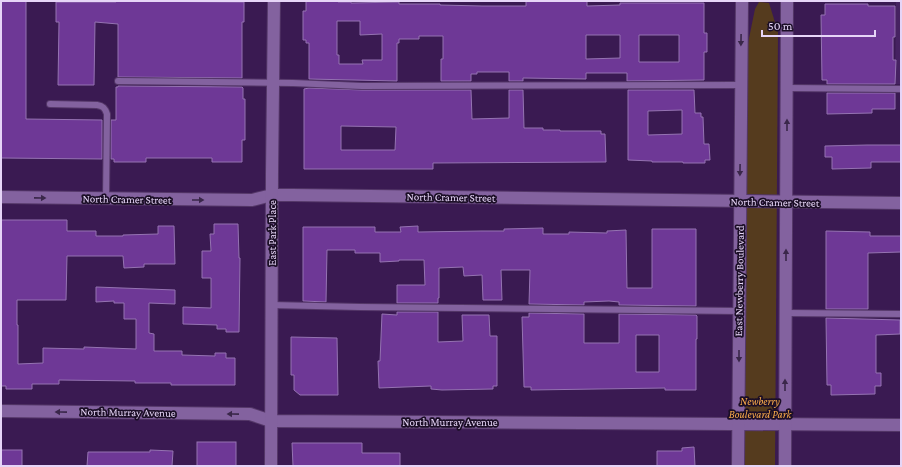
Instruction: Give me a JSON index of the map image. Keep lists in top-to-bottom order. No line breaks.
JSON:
{"streets":{"street":["North Cramer Street","East Park Place","East Newberry Boulevard","North Murray Avenue"]},"crossings":[["North Cramer Street","East Park Place"],["North Cramer Street","East Newberry Boulevard"],["East Park Place","North Murray Avenue"],["East Newberry Boulevard","North Murray Avenue"]],"parks":["Newberry Boulevard Park"],"scale_bar":"50 m"}
